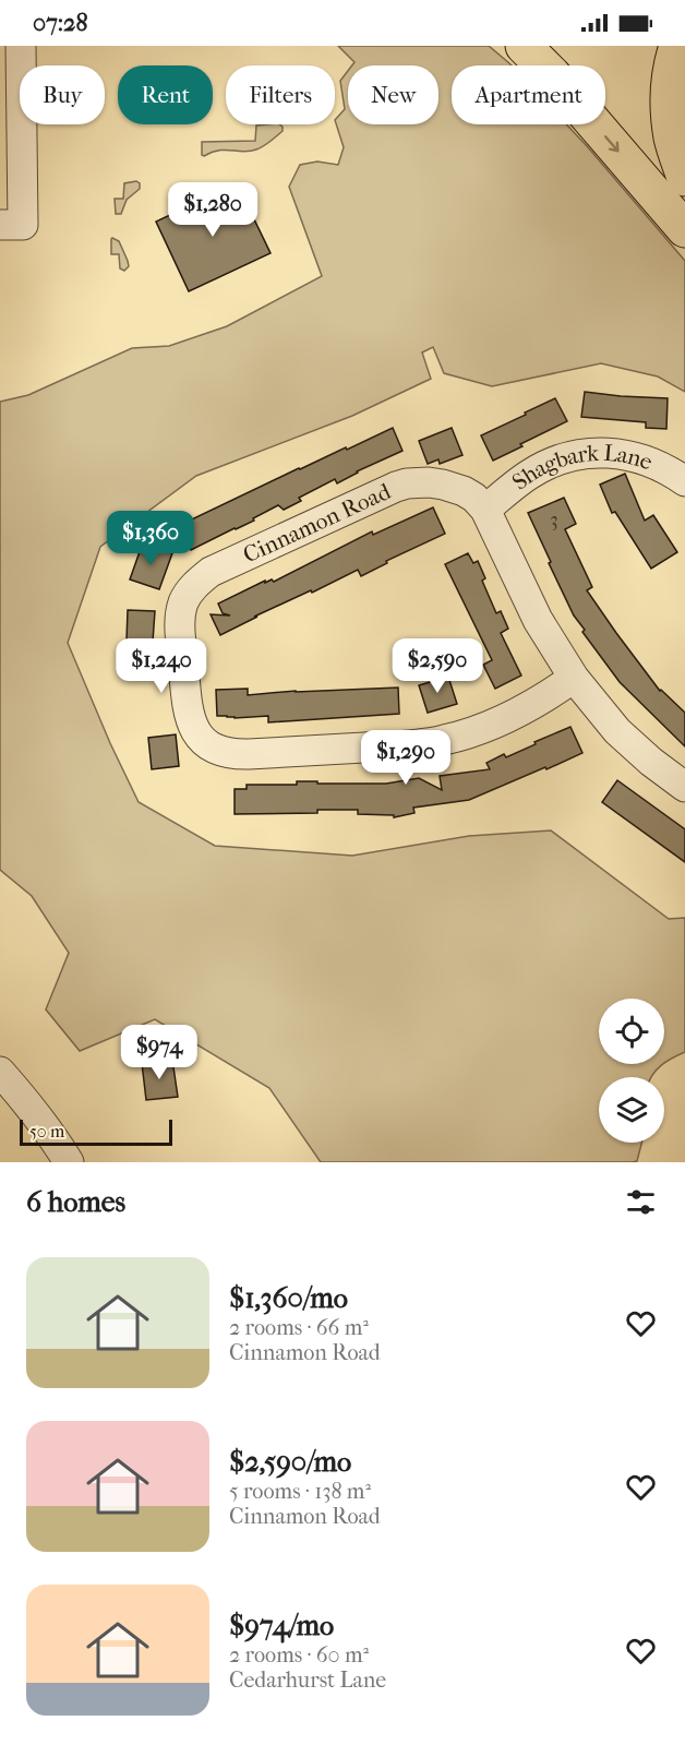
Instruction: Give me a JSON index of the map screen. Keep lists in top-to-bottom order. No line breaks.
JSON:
{"streets":{"street":["Shagbark Lane","Cinnamon Road"]},"crossings":[["Shagbark Lane","Cinnamon Road"]],"house_numbers":["3"],"scale_bar":"50 m","page":{"status":"07:28","chip":["Buy","Rent","Filters","New","Apartment"],"price":["$1,280","$1,360","$1,240","$2,590","$1,290","$974"],"scale":"50 m","heading":"6 homes","list":[{"name":"$1,360/mo","note":"2 rooms · 66 m² · Cinnamon Road"},{"name":"$2,590/mo","note":"5 rooms · 138 m² · Cinnamon Road"},{"name":"$974/mo","note":"2 rooms · 60 m² · Cedarhurst Lane"}]}}
